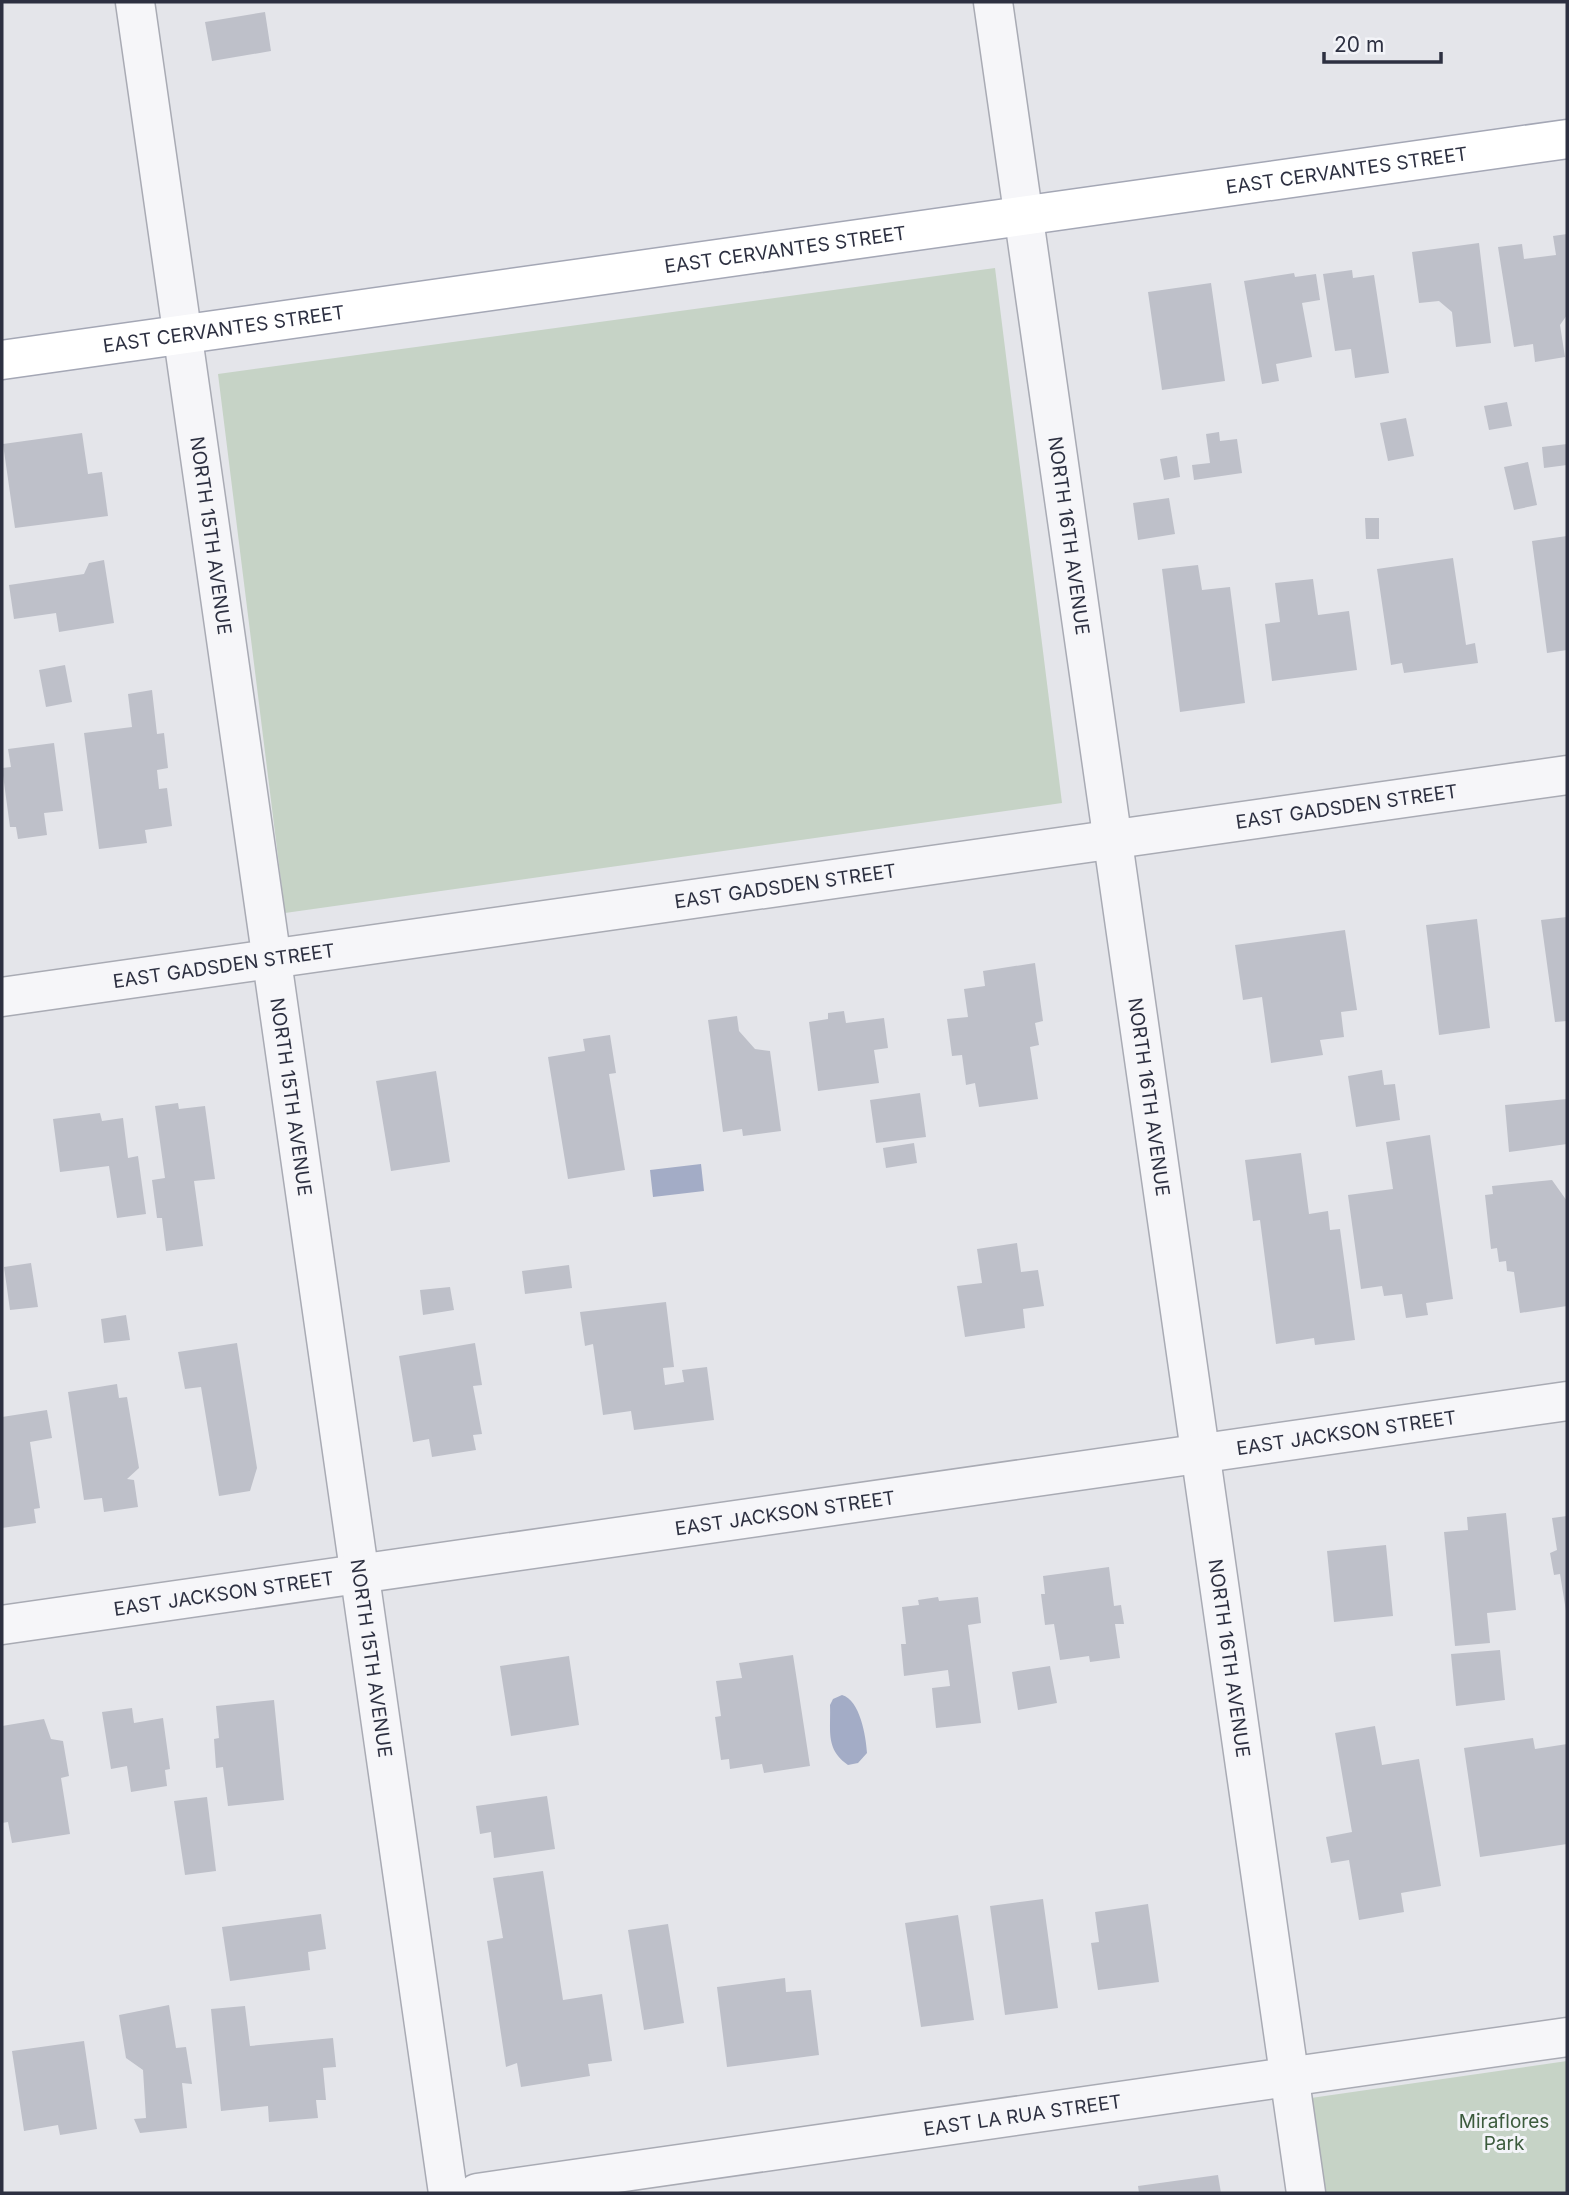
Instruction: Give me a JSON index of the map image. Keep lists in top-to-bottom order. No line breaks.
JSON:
{"streets":{"main road":["EAST CERVANTES STREET"],"street":["NORTH 15TH AVENUE","NORTH 16TH AVENUE","EAST GADSDEN STREET","EAST JACKSON STREET","EAST LA RUA STREET"]},"crossings":[["EAST CERVANTES STREET","NORTH 15TH AVENUE"],["EAST CERVANTES STREET","NORTH 16TH AVENUE"],["NORTH 15TH AVENUE","EAST GADSDEN STREET"],["NORTH 15TH AVENUE","EAST JACKSON STREET"],["NORTH 16TH AVENUE","EAST GADSDEN STREET"],["NORTH 16TH AVENUE","EAST JACKSON STREET"],["NORTH 16TH AVENUE","EAST LA RUA STREET"]],"parks":["Miraflores Park"],"scale_bar":"20 m"}
